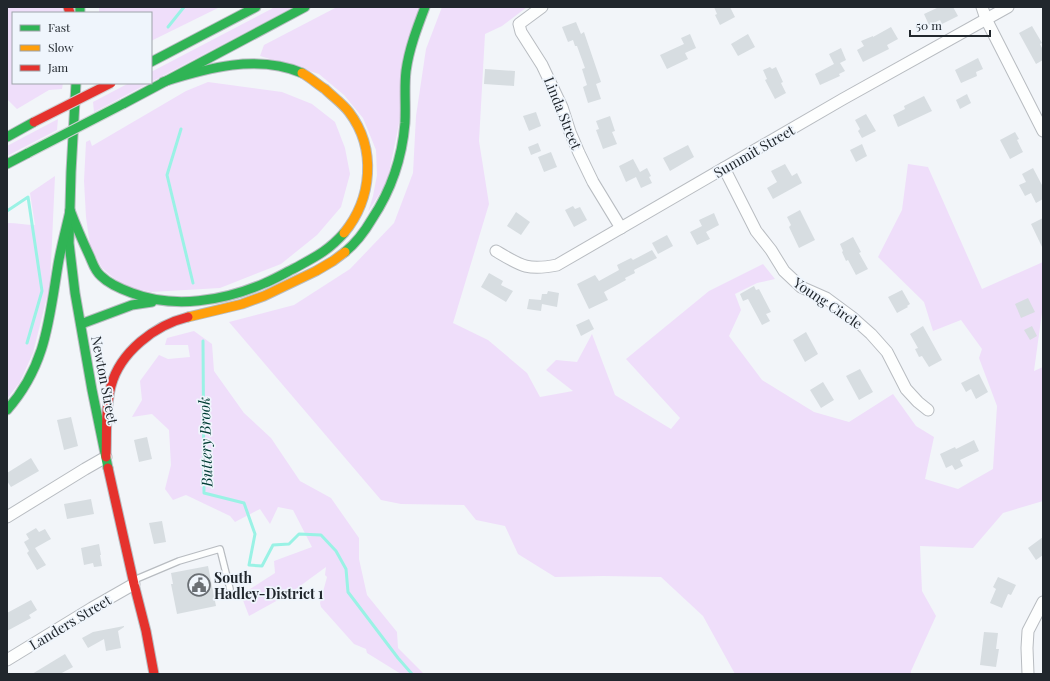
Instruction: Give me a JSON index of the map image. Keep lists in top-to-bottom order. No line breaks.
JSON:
{"streets":{"main road":["Newton Street"],"street":["Linda Street","Summit Street","Young Circle","Landers Street"]},"crossings":[["Linda Street","Summit Street"],["Summit Street","Young Circle"],["Newton Street","Landers Street"]],"water":["Buttery Brook"],"places":{"public building":["South Hadley-District 1"]},"legend":["Fast","Slow","Jam"],"scale_bar":"50 m"}
